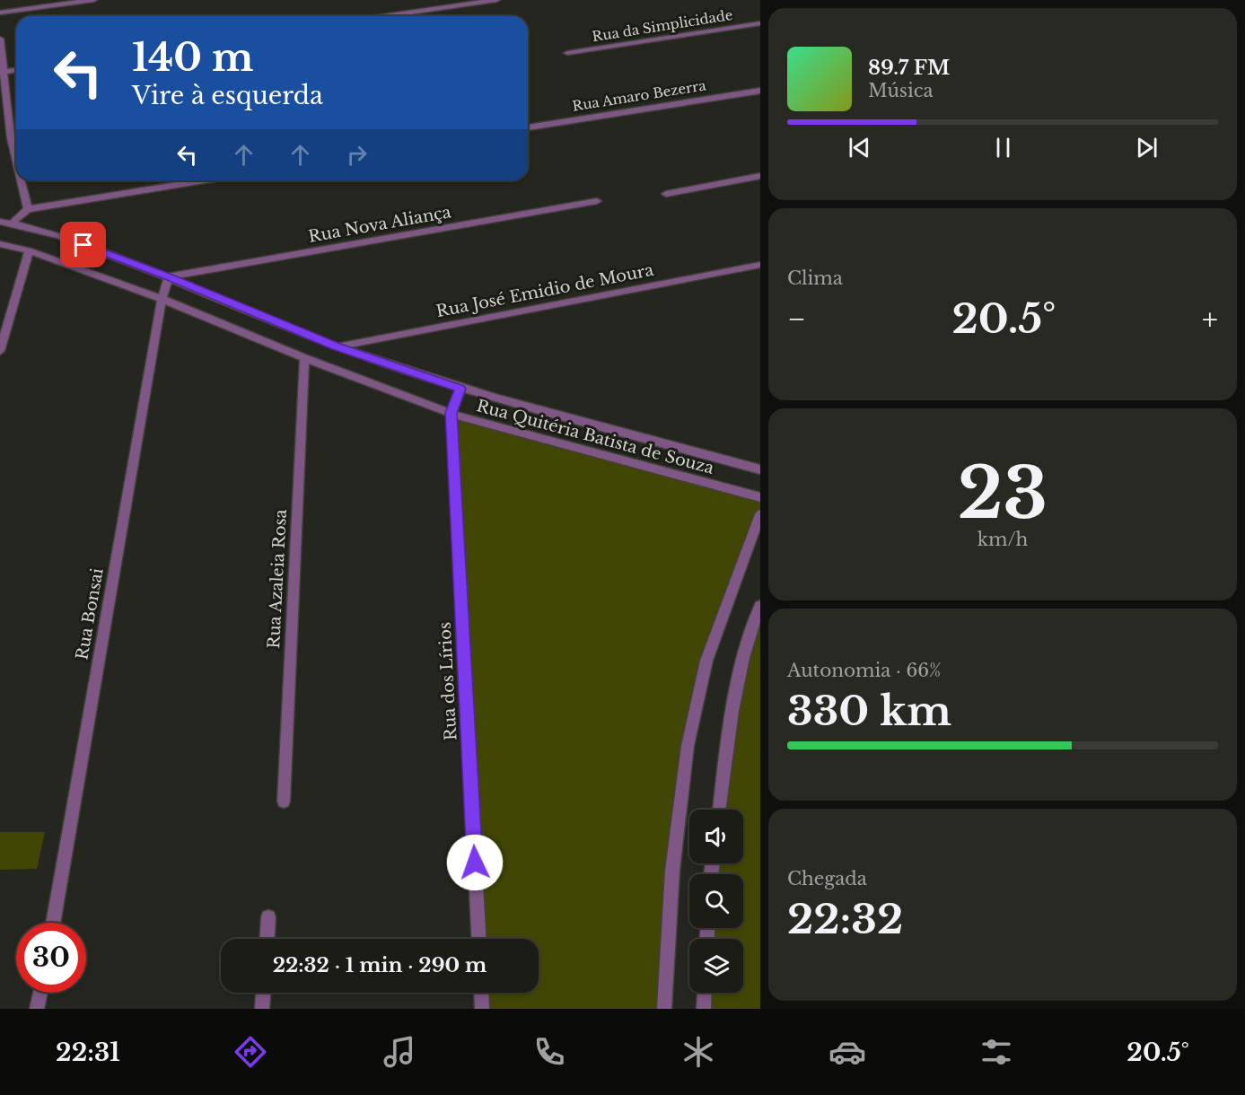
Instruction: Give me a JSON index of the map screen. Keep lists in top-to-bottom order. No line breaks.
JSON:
{"streets":{"street":["Rua da Simplicidade","Rua Amaro Bezerra","Rua Nova Aliança","Rua José Emidio de Moura","Rua Quitéria Batista de Souza","Rua Azaleia Rosa","Rua Bonsai","Rua dos Lírios"]},"crossings":[["Rua Nova Aliança","Rua Quitéria Batista de Souza"],["Rua Nova Aliança","Rua Bonsai"],["Rua José Emidio de Moura","Rua Quitéria Batista de Souza"],["Rua Quitéria Batista de Souza","Rua Azaleia Rosa"],["Rua Quitéria Batista de Souza","Rua Bonsai"],["Rua Quitéria Batista de Souza","Rua dos Lírios"]],"page":{"turn":["140 m","Vire à esquerda"],"song":["89.7 FM","Música"],"tile":["Clima",["23","km/h"],["Autonomia · 66%","330 km"],["Chegada","22:32"]],"heat":["−","20.5°","+"],"limit":"30","trip":"22:32 · 1 min · 290 m","tabs":["22:31","20.5°"]}}
